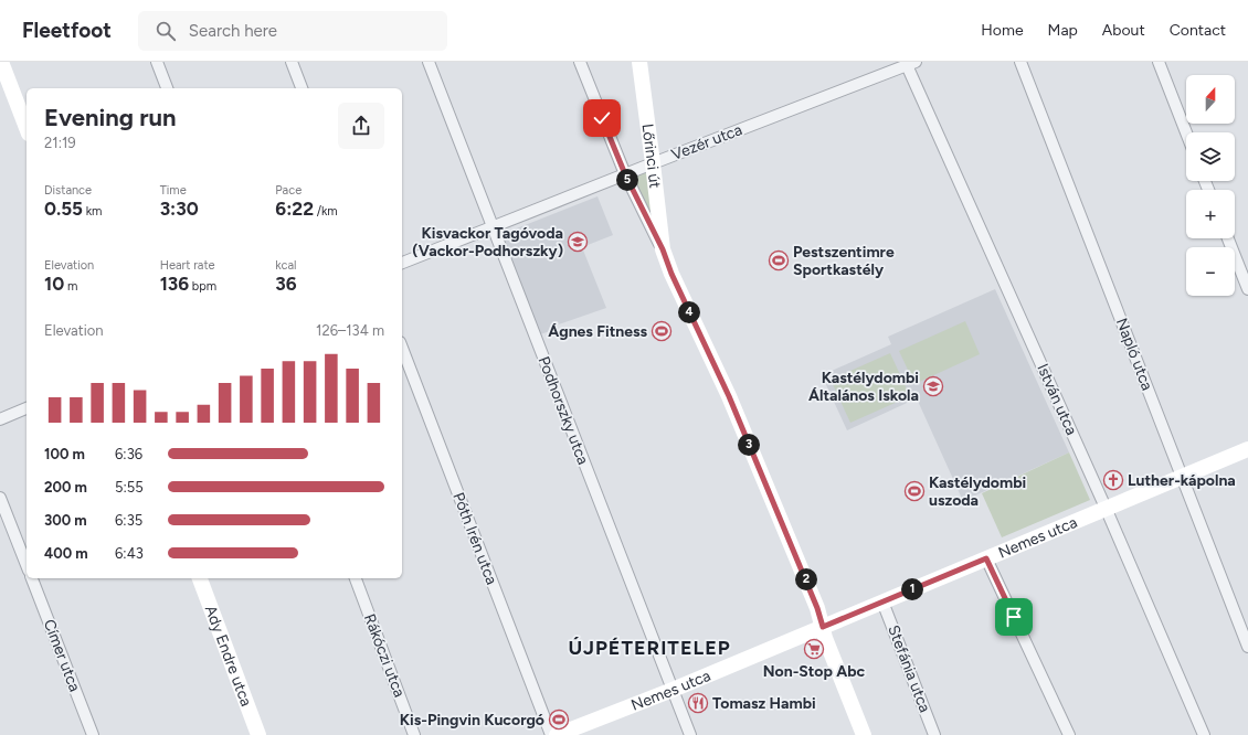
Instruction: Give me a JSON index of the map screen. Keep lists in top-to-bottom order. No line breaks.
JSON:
{"streets":{"street":["Vezér utca","Lőrinci út","Napló utca","István utca","Podhorszky utca","Nemes utca","Póth Irén utca","Címer utca","Ady Endre utca","Rákóczi utca","Stefánia utca"]},"crossings":[["Vezér utca","Lőrinci út"],["Vezér utca","István utca"],["Vezér utca","Podhorszky utca"],["Lőrinci út","Nemes utca"],["Napló utca","Nemes utca"],["István utca","Nemes utca"],["Podhorszky utca","Nemes utca"],["Nemes utca","Stefánia utca"]],"districts":["ÚJPÉTERITELEP"],"places":{"school or university":["Kisvackor Tagóvoda (Vackor-Podhorszky)","Kastélydombi Általános Iskola"],"sports":["Pestszentimre Sportkastély","Ágnes Fitness","Kastélydombi uszoda","Kis-Pingvin Kucorgó"],"church":["Luther-kápolna"],"supermarket":["Non-Stop Abc"],"restaurant":["Tomasz Hambi"]},"north":"top","page":{"header":"Fleetfoot","search":"Search here","nav":["Home","Map","About","Contact"],"map_buttons":["+","−"],"heading":["Evening run","21:19"],"stats":[["Distance","0.55 km"],["Time","3:30"],["Pace","6:22 /km"],["Elevation","10 m"],["Heart rate","136 bpm"],["kcal","36"]],"pins":["5","4","3","2","1"],"chart":["Elevation","126–134 m"],"list":[{"name":"100 m","note":"6:36"},{"name":"200 m","note":"5:55"},{"name":"300 m","note":"6:35"},{"name":"400 m","note":"6:43"}]}}
